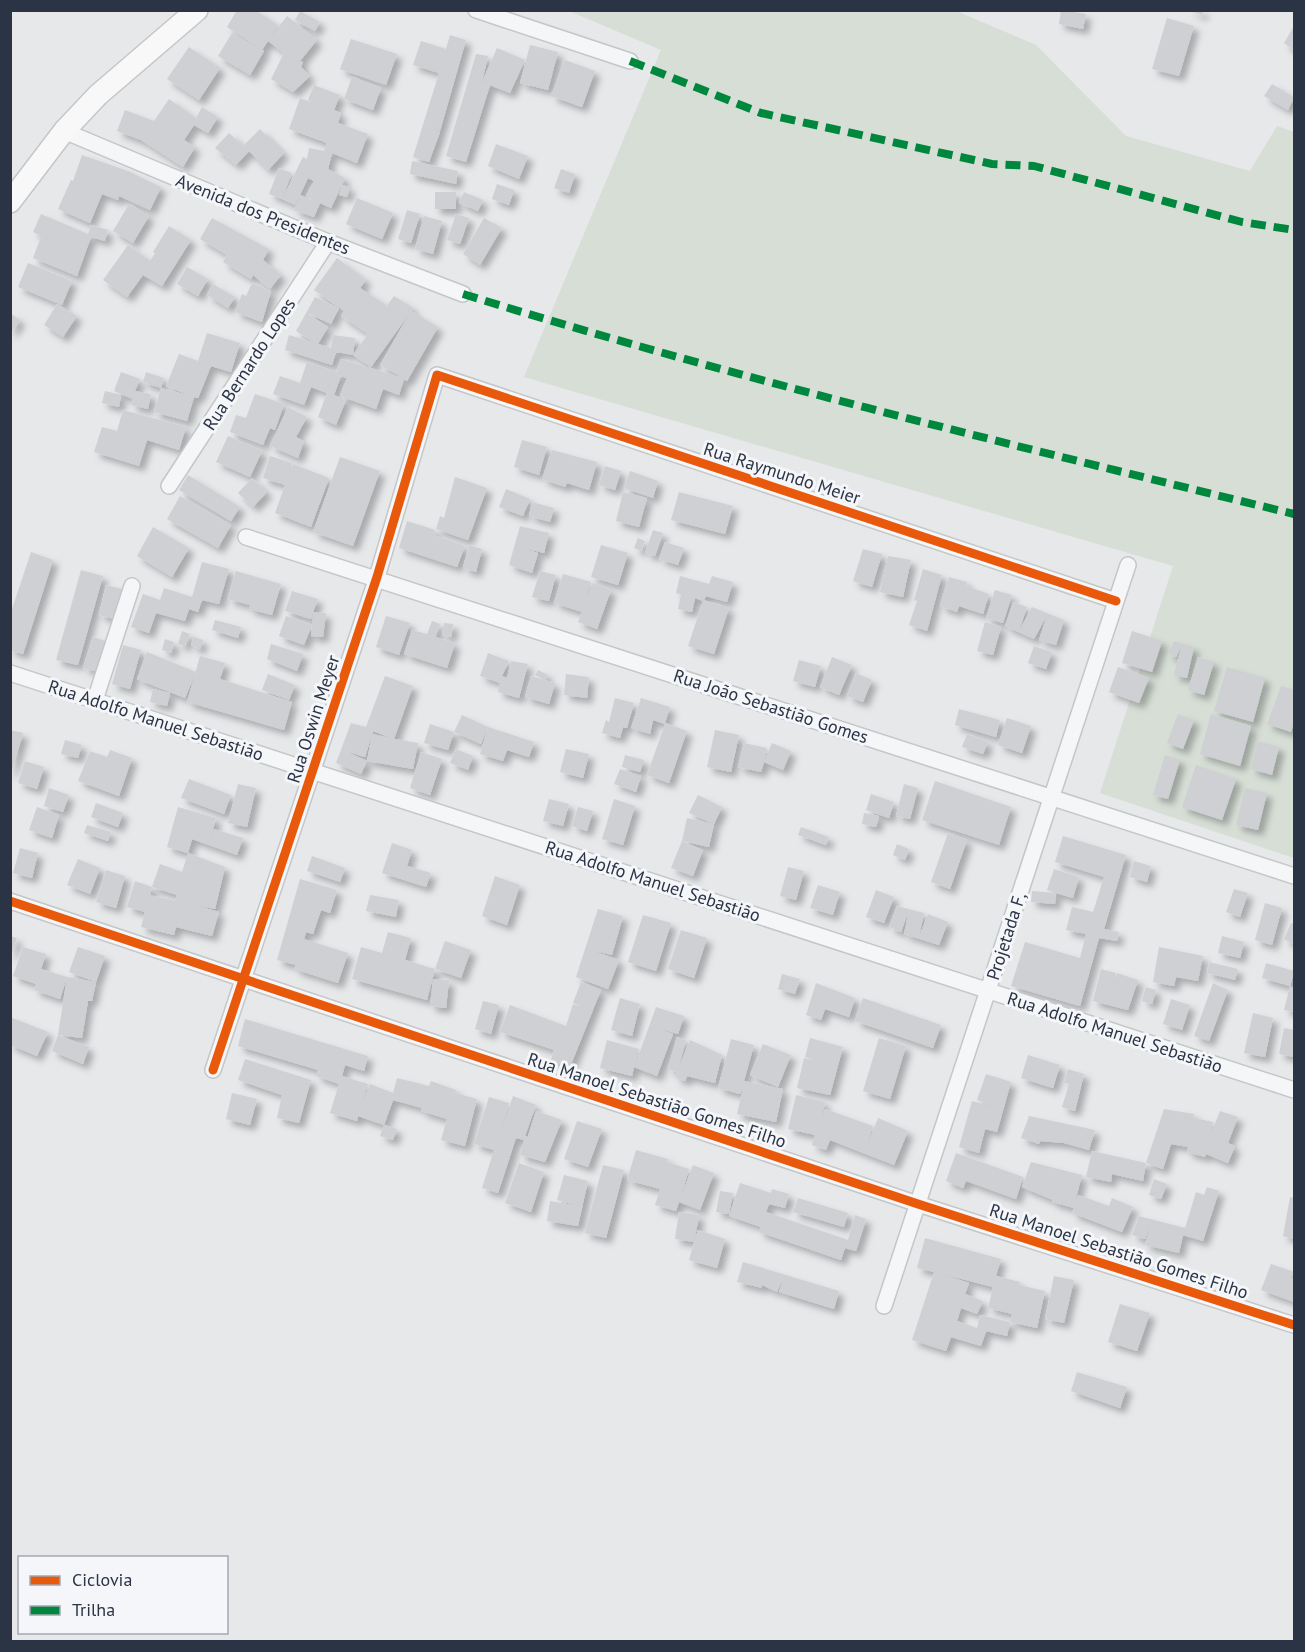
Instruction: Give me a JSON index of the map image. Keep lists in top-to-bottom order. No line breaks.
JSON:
{"streets":{"street":["Avenida dos Presidentes","Rua Bernardo Lopes","Rua Raymundo Meier","Rua João Sebastião Gomes","Rua Oswin Meyer","Rua Adolfo Manuel Sebastião","Projetada F,","Rua Manoel Sebastião Gomes Filho"]},"crossings":[["Avenida dos Presidentes","Rua Bernardo Lopes"],["Rua Raymundo Meier","Rua Oswin Meyer"],["Rua Raymundo Meier","Projetada F,"],["Rua João Sebastião Gomes","Rua Oswin Meyer"],["Rua João Sebastião Gomes","Projetada F,"],["Rua Oswin Meyer","Rua Adolfo Manuel Sebastião"],["Rua Oswin Meyer","Rua Manoel Sebastião Gomes Filho"],["Rua Adolfo Manuel Sebastião","Projetada F,"],["Projetada F,","Rua Manoel Sebastião Gomes Filho"]],"legend":["Ciclovia","Trilha"]}
